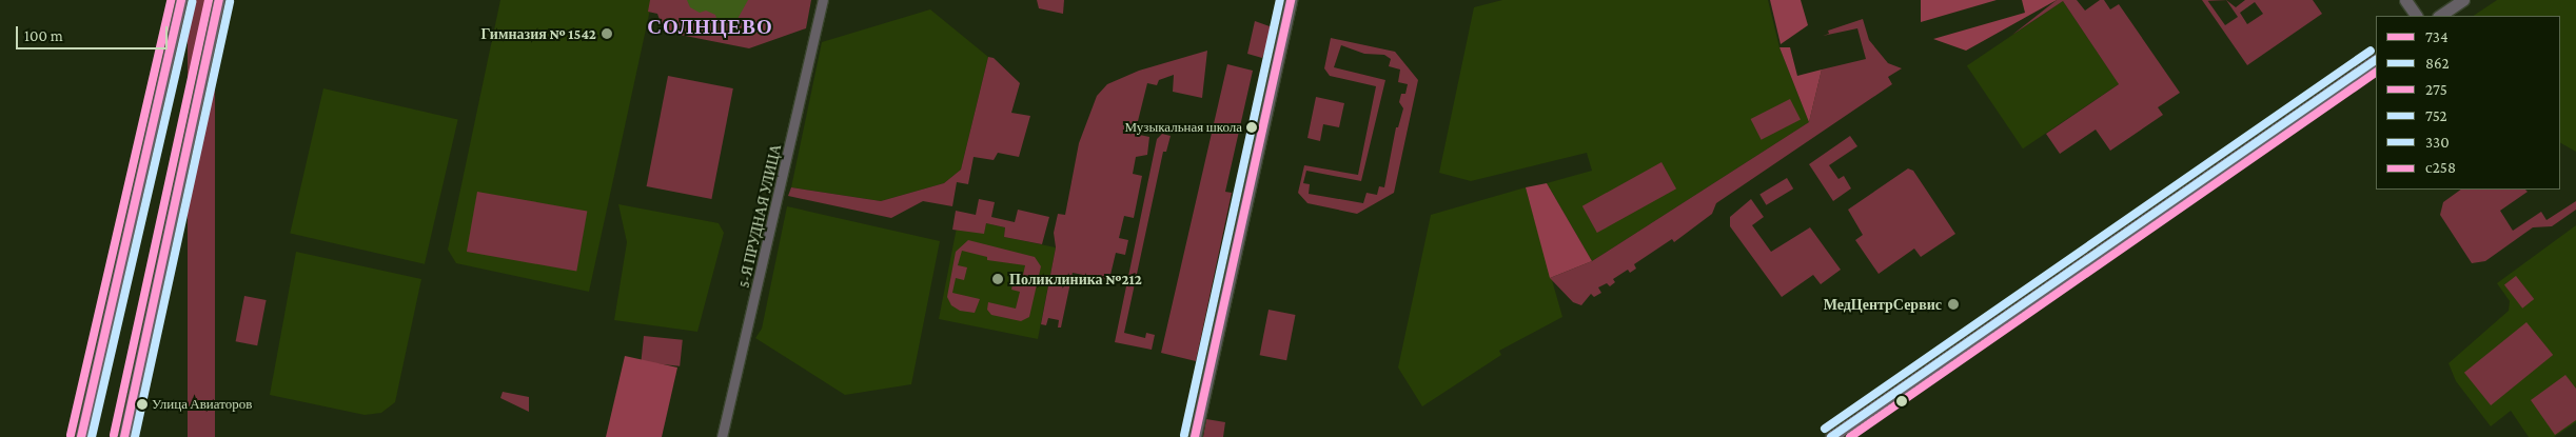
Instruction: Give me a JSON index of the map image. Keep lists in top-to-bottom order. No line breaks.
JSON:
{"streets":{"street":["5-Я ПРУДНАЯ УЛИЦА"]},"districts":["СОЛНЦЕВО"],"places":["Гимназия № 1542","Музыкальная школа","Поликлиника №212","МедЦентрСервис","Улица Авиаторов"],"lines":["transit line 734","transit line 752","transit line с258","transit line 330","transit line 862","transit line 275"],"legend":["734","862","275","752","330","с258"],"scale_bar":"100 m"}
